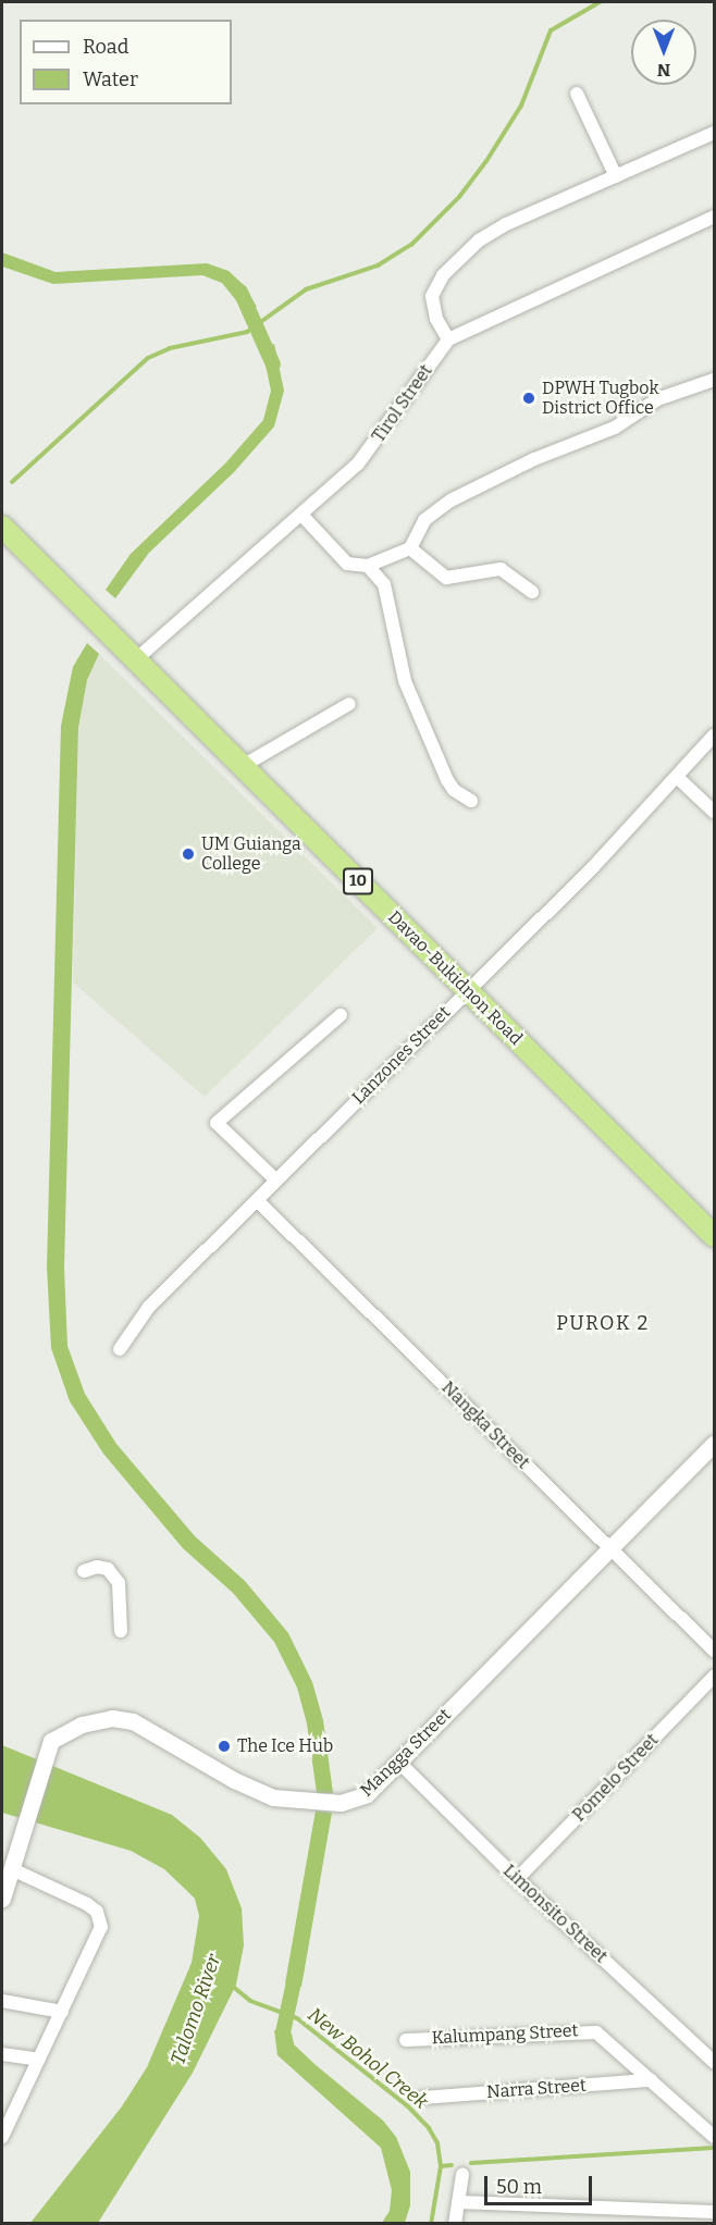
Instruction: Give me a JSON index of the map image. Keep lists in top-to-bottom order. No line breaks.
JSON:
{"streets":{"highway":["10","Davao-Bukidnon Road"],"street":["Tirol Street","Lanzones Street","Nangka Street","Mangga Street","Pomelo Street","Limonsito Street","Kalumpang Street","Narra Street"]},"crossings":[["Tirol Street","Davao-Bukidnon Road"],["Davao-Bukidnon Road","Lanzones Street"],["Lanzones Street","Nangka Street"],["Nangka Street","Mangga Street"],["Mangga Street","Limonsito Street"],["Pomelo Street","Limonsito Street"],["Kalumpang Street","Narra Street"]],"districts":["PUROK 2"],"water":["Talomo River","New Bohol Creek"],"places":["DPWH Tugbok District Office","UM Guianga College","The Ice Hub"],"legend":["Road","Water"],"scale_bar":"50 m","north":"bottom"}
